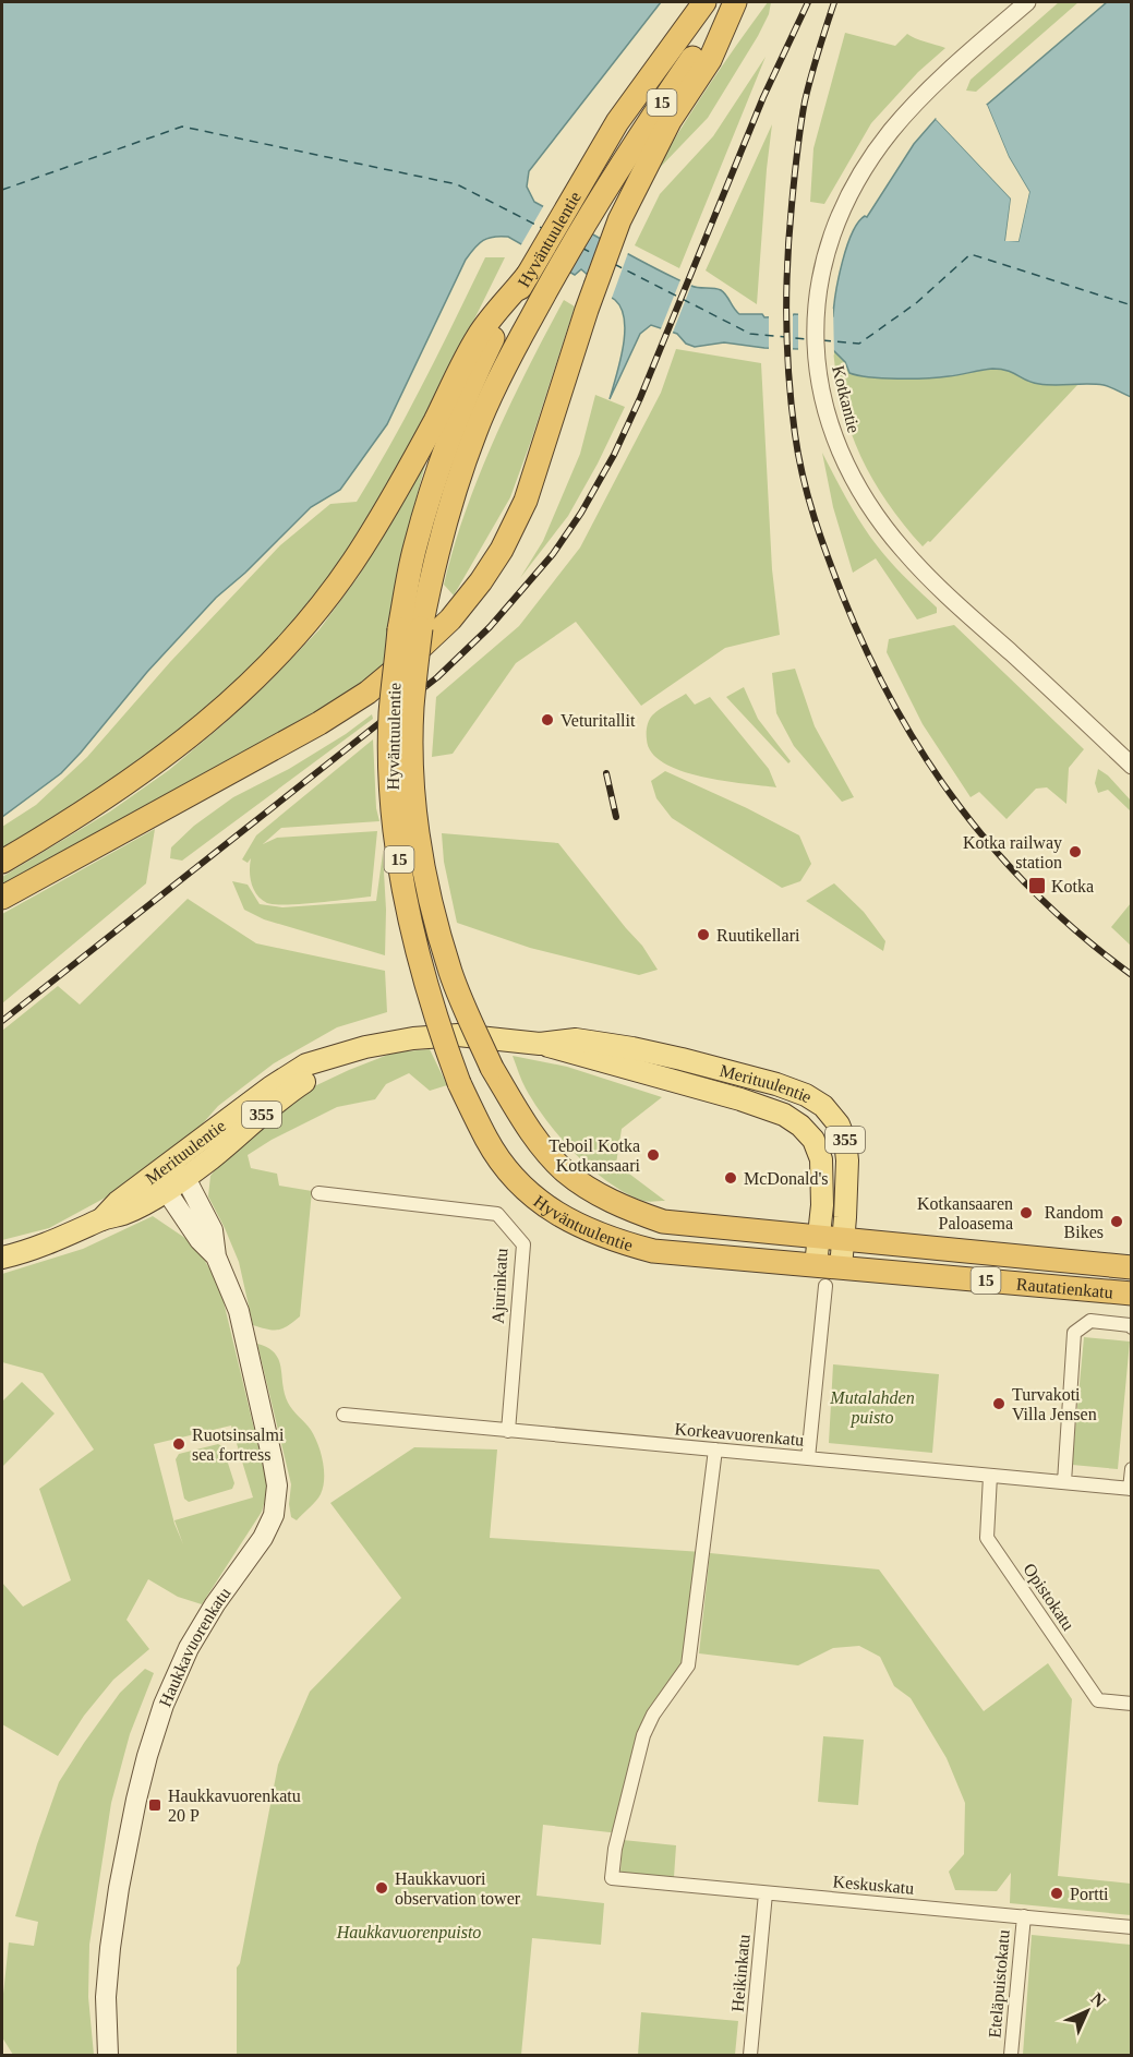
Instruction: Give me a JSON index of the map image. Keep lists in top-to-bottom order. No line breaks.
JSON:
{"streets":{"highway":["15","Hyväntuulentie","Rautatienkatu"],"main road":["Merituulentie","355","Haukkavuorenkatu"],"street":["Kotkantie","Ajurinkatu","Korkeavuorenkatu","Opistokatu","Keskuskatu","Heikinkatu","Eteläpuistokatu"]},"crossings":[["Hyväntuulentie","Merituulentie"],["Hyväntuulentie","Rautatienkatu"],["Merituulentie","Rautatienkatu"],["Merituulentie","Haukkavuorenkatu"],["Ajurinkatu","Korkeavuorenkatu"],["Korkeavuorenkatu","Opistokatu"],["Korkeavuorenkatu","Keskuskatu"],["Keskuskatu","Heikinkatu"],["Keskuskatu","Eteläpuistokatu"]],"parks":["Mutalahden puisto","Haukkavuorenpuisto"],"places":{"other":["Veturitallit","Kotka railway station","Ruutikellari","Teboil Kotka Kotkansaari","McDonald's","Kotkansaaren Paloasema","Random Bikes","Turvakoti Villa Jensen","Ruotsinsalmi sea fortress","Haukkavuori observation tower","Portti"],"transit":["Kotka","Haukkavuorenkatu 20 P"]},"north":"top right"}
